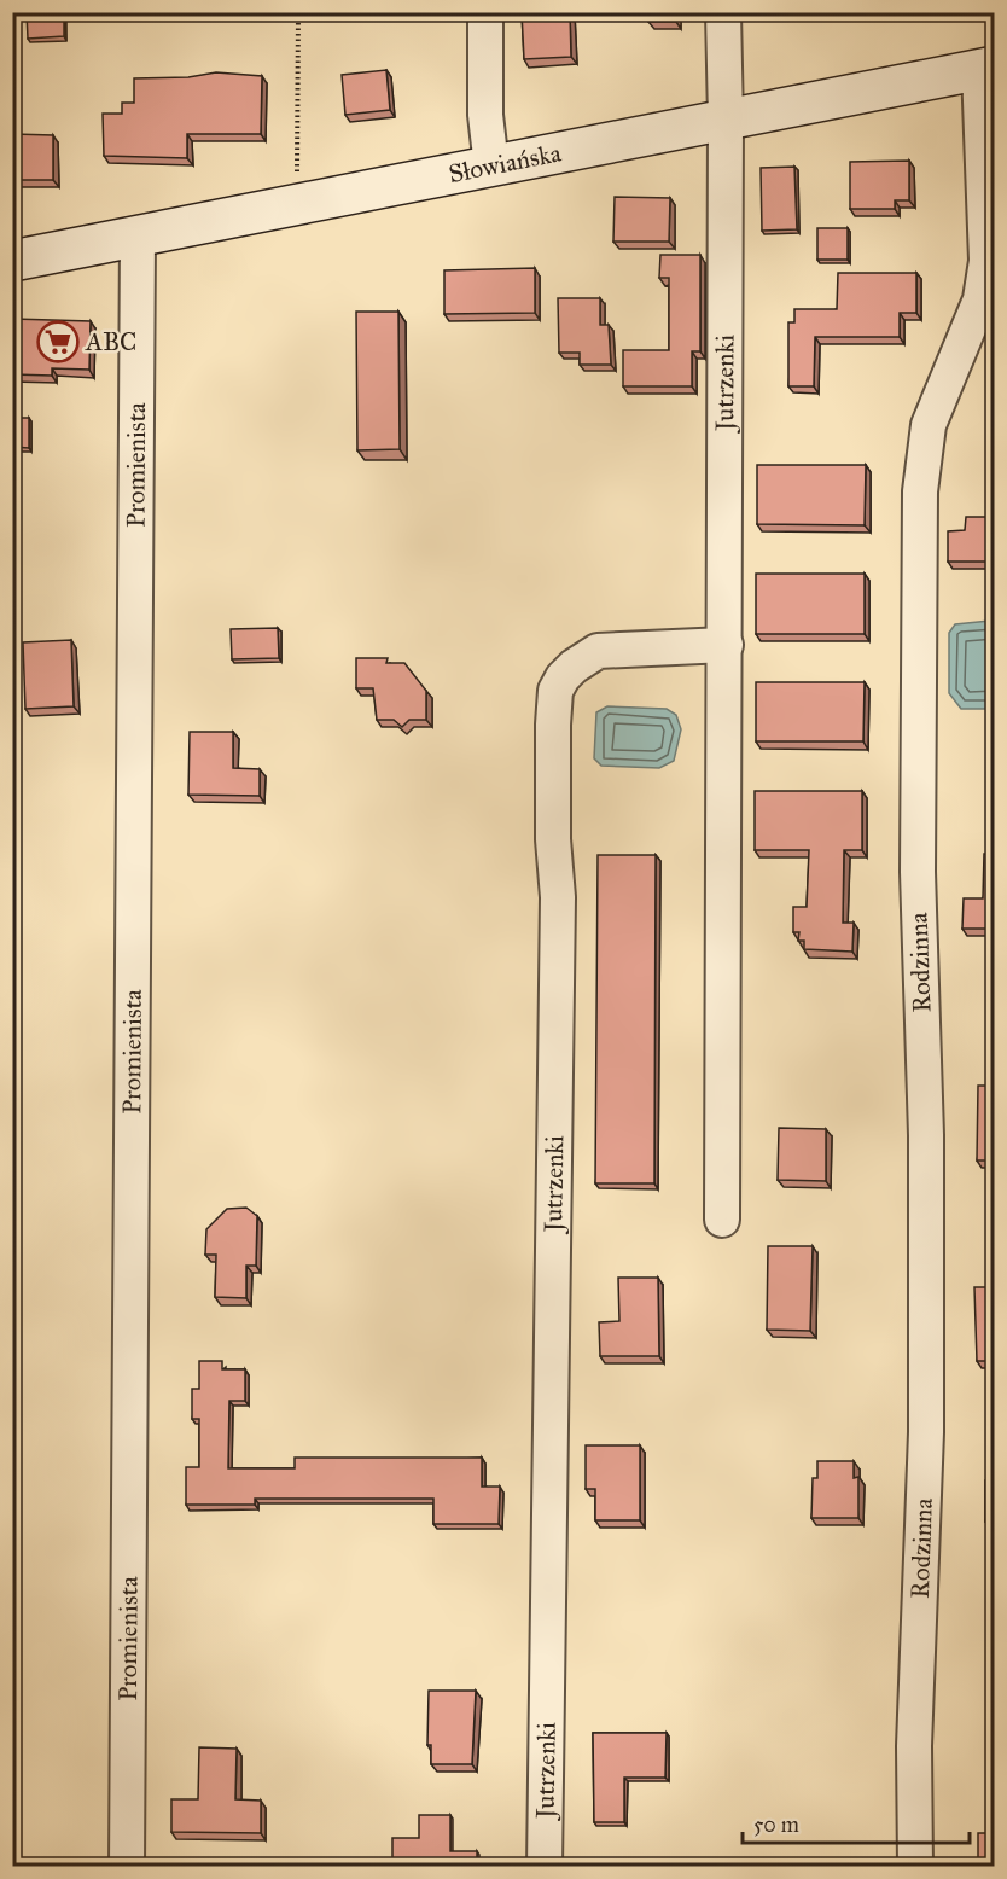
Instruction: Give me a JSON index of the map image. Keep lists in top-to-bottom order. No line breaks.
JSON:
{"streets":{"street":["Słowiańska","Jutrzenki","Promienista","Rodzinna"]},"crossings":[["Słowiańska","Jutrzenki"],["Słowiańska","Promienista"],["Słowiańska","Rodzinna"]],"places":{"supermarket":["ABC"]},"scale_bar":"50 m"}
